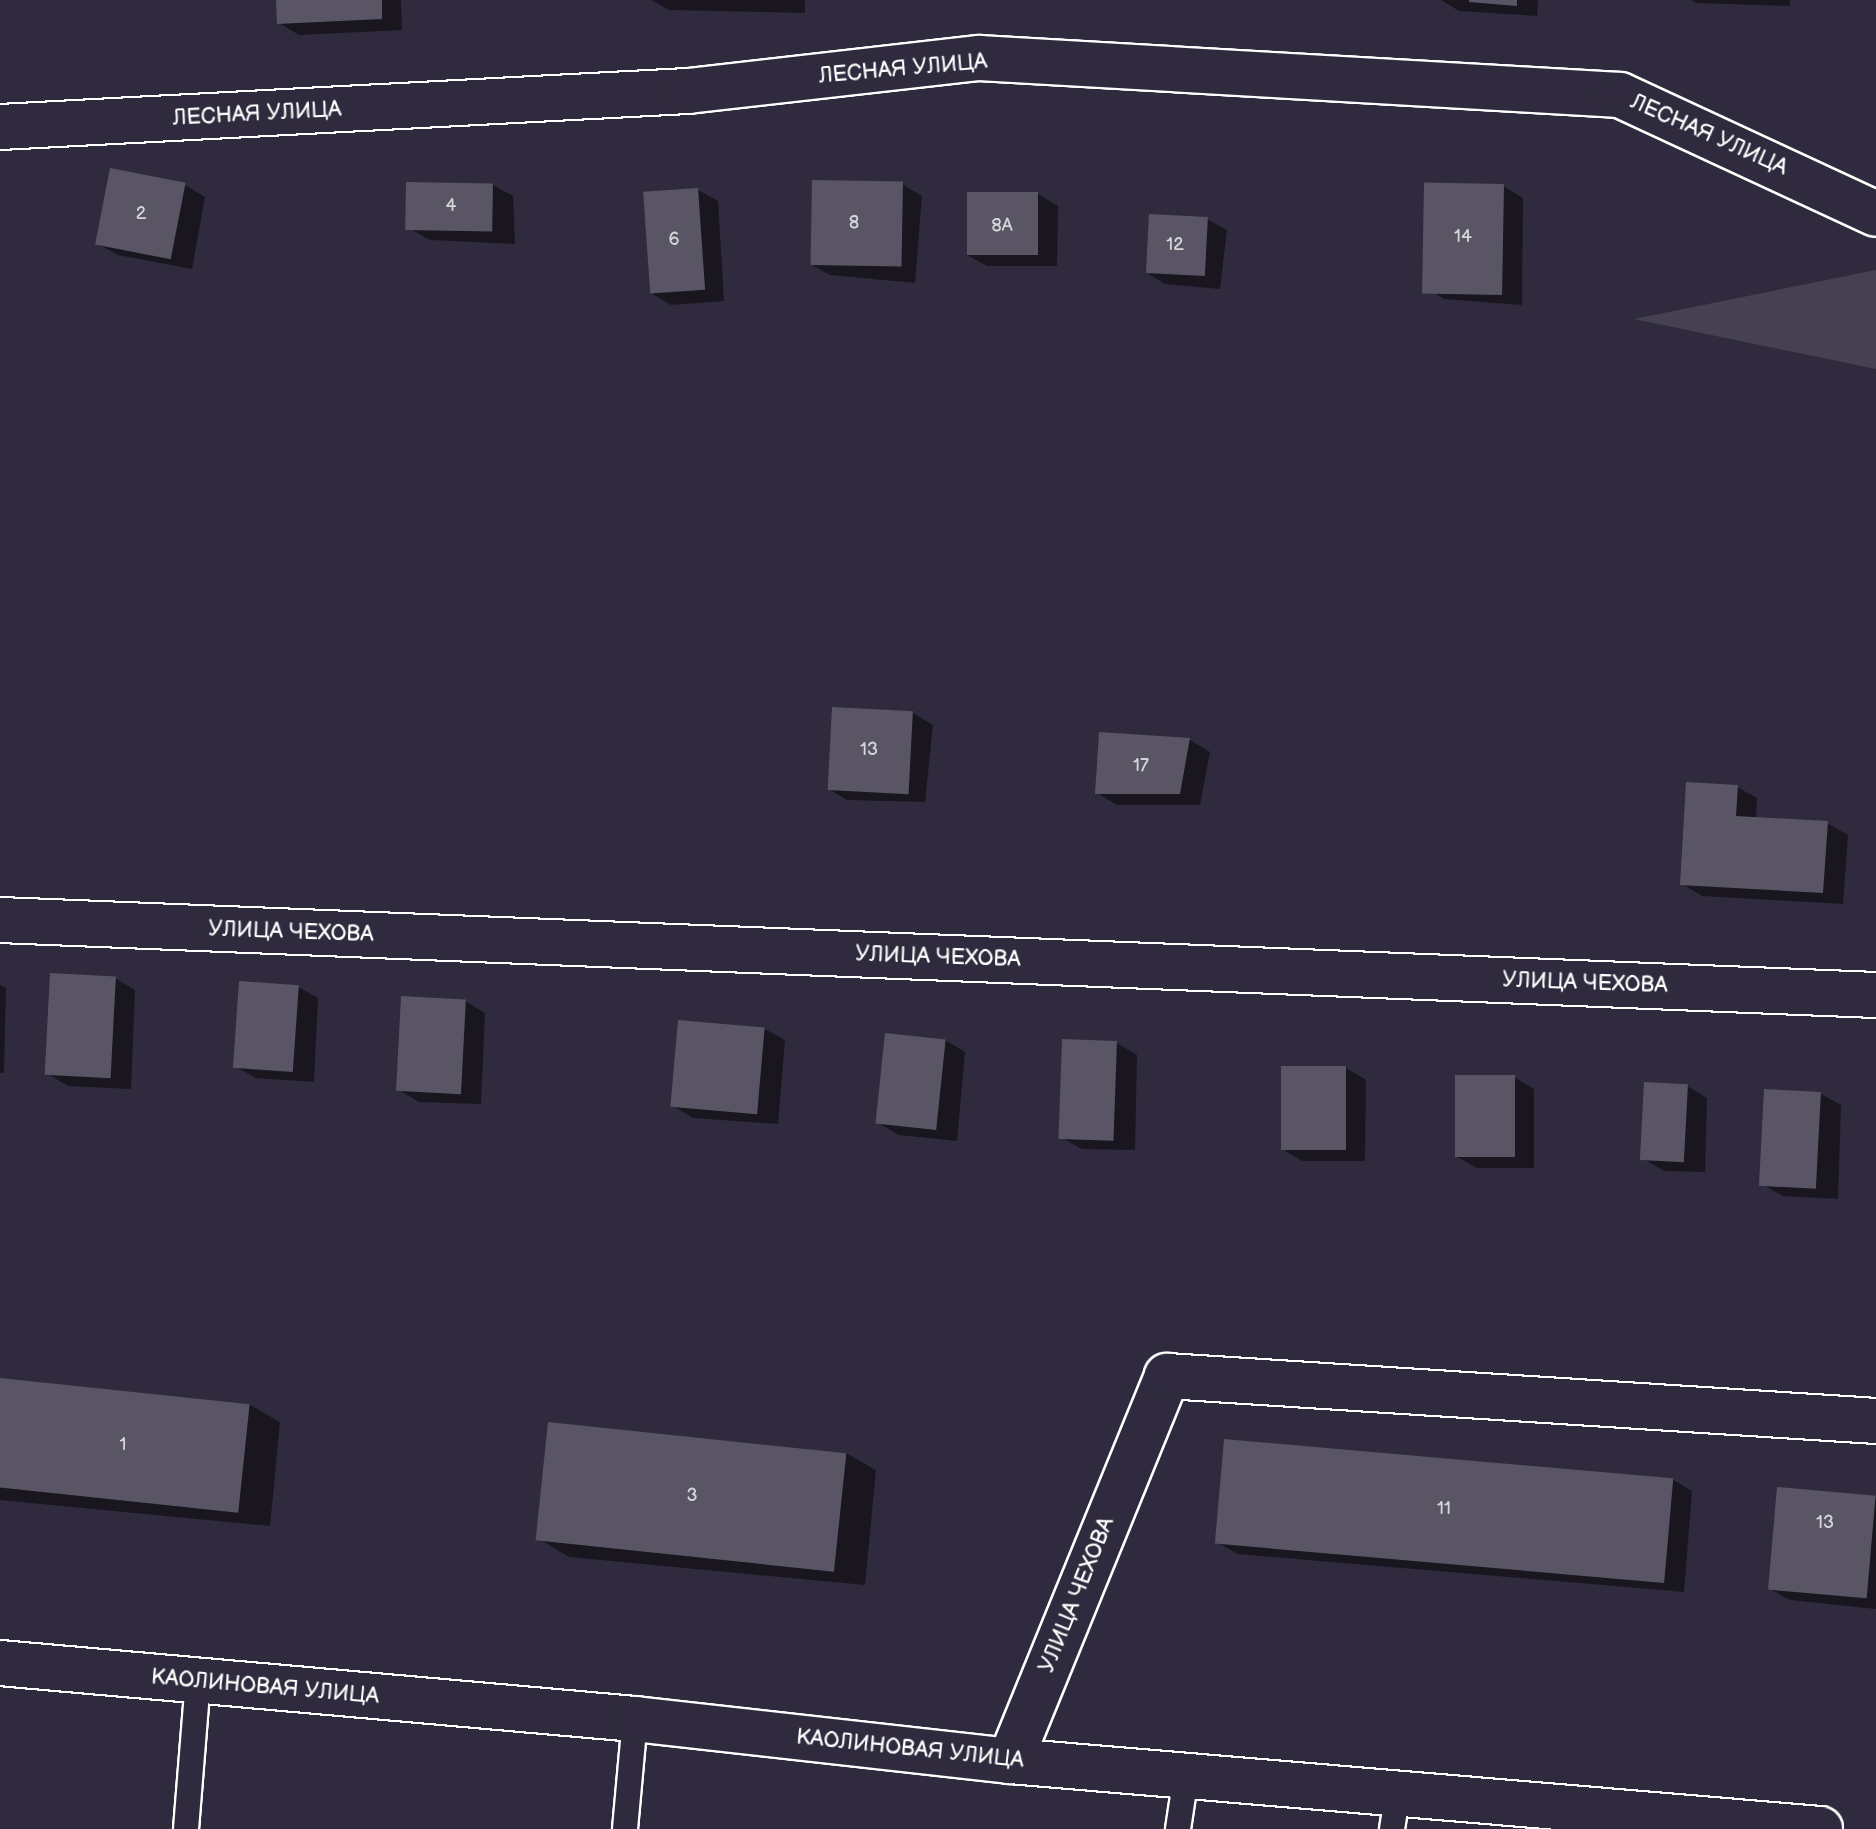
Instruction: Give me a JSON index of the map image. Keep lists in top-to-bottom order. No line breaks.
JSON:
{"streets":{"street":["ЛЕСНАЯ УЛИЦА","УЛИЦА ЧЕХОВА","КАОЛИНОВАЯ УЛИЦА"]},"crossings":[["УЛИЦА ЧЕХОВА","КАОЛИНОВАЯ УЛИЦА"]],"house_numbers":["4","2","8","8А","14","6","12","13","17","1","3","11","13"]}
